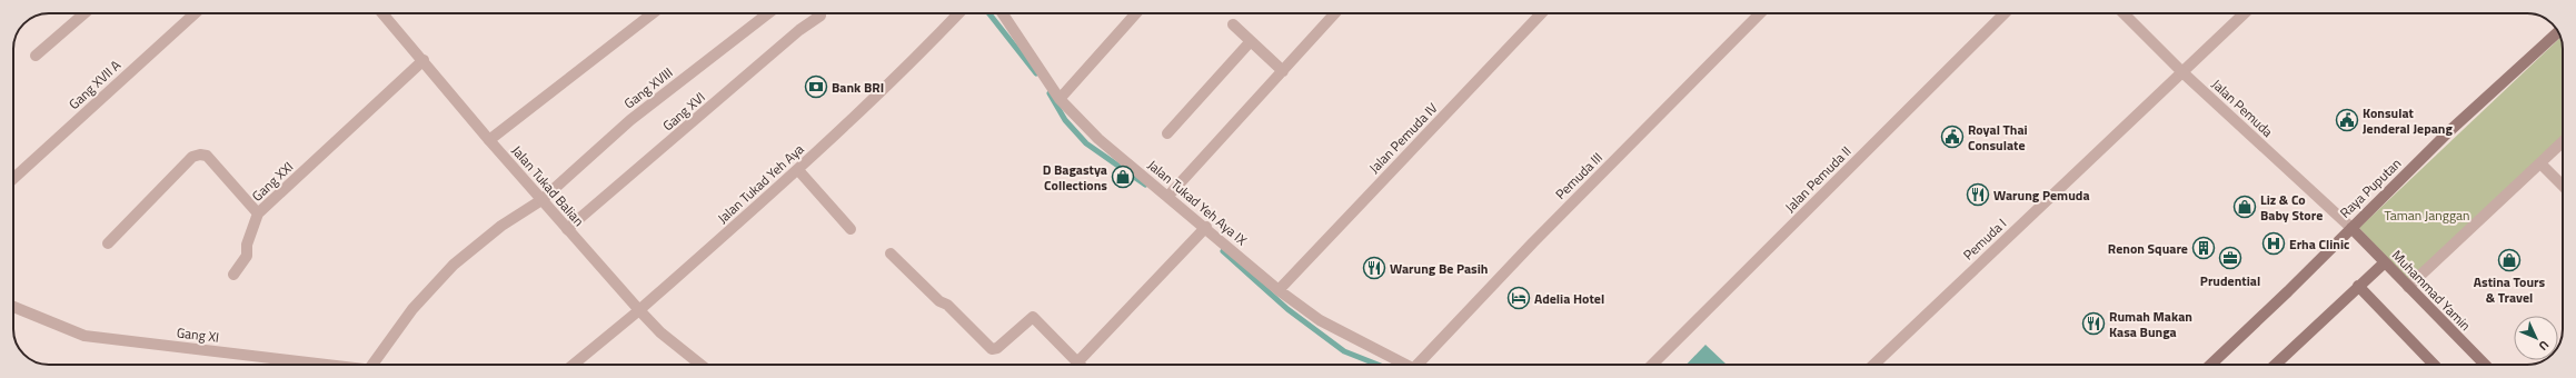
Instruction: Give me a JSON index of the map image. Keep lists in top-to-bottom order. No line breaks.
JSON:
{"streets":{"main road":["Raya Puputan","Muhammad Yamin"],"street":["Gang XVII A","Gang XVIII","Jalan Pemuda","Gang XVI","Jalan Pemuda IV","Pemuda III","Jalan Pemuda II","Gang XXI","Jalan Tukad Yeh Aya","Jalan Tukad Balian","Jalan Tukad Yeh Aya IX","Pemuda I","Gang XI"]},"crossings":[["Gang XVIII","Jalan Tukad Balian"],["Jalan Pemuda","Raya Puputan"],["Jalan Pemuda","Pemuda I"],["Jalan Pemuda","Muhammad Yamin"],["Gang XVI","Jalan Tukad Balian"],["Jalan Pemuda IV","Jalan Tukad Yeh Aya IX"],["Gang XXI","Jalan Tukad Balian"],["Jalan Tukad Yeh Aya","Jalan Tukad Balian"],["Raya Puputan","Muhammad Yamin"]],"parks":["Taman Janggan"],"places":{"bank":["Bank BRI"],"public building":["Konsulat Jenderal Jepang","Royal Thai Consulate"],"shop":["D Bagastya Collections","Liz & Co Baby Store","Astina Tours & Travel"],"restaurant":["Warung Pemuda","Warung Be Pasih","Rumah Makan Kasa Bunga"],"hospital":["Erha Clinic"],"building":["Renon Square"],"office":["Prudential"],"hotel":["Adelia Hotel"]},"north":"bottom right"}
